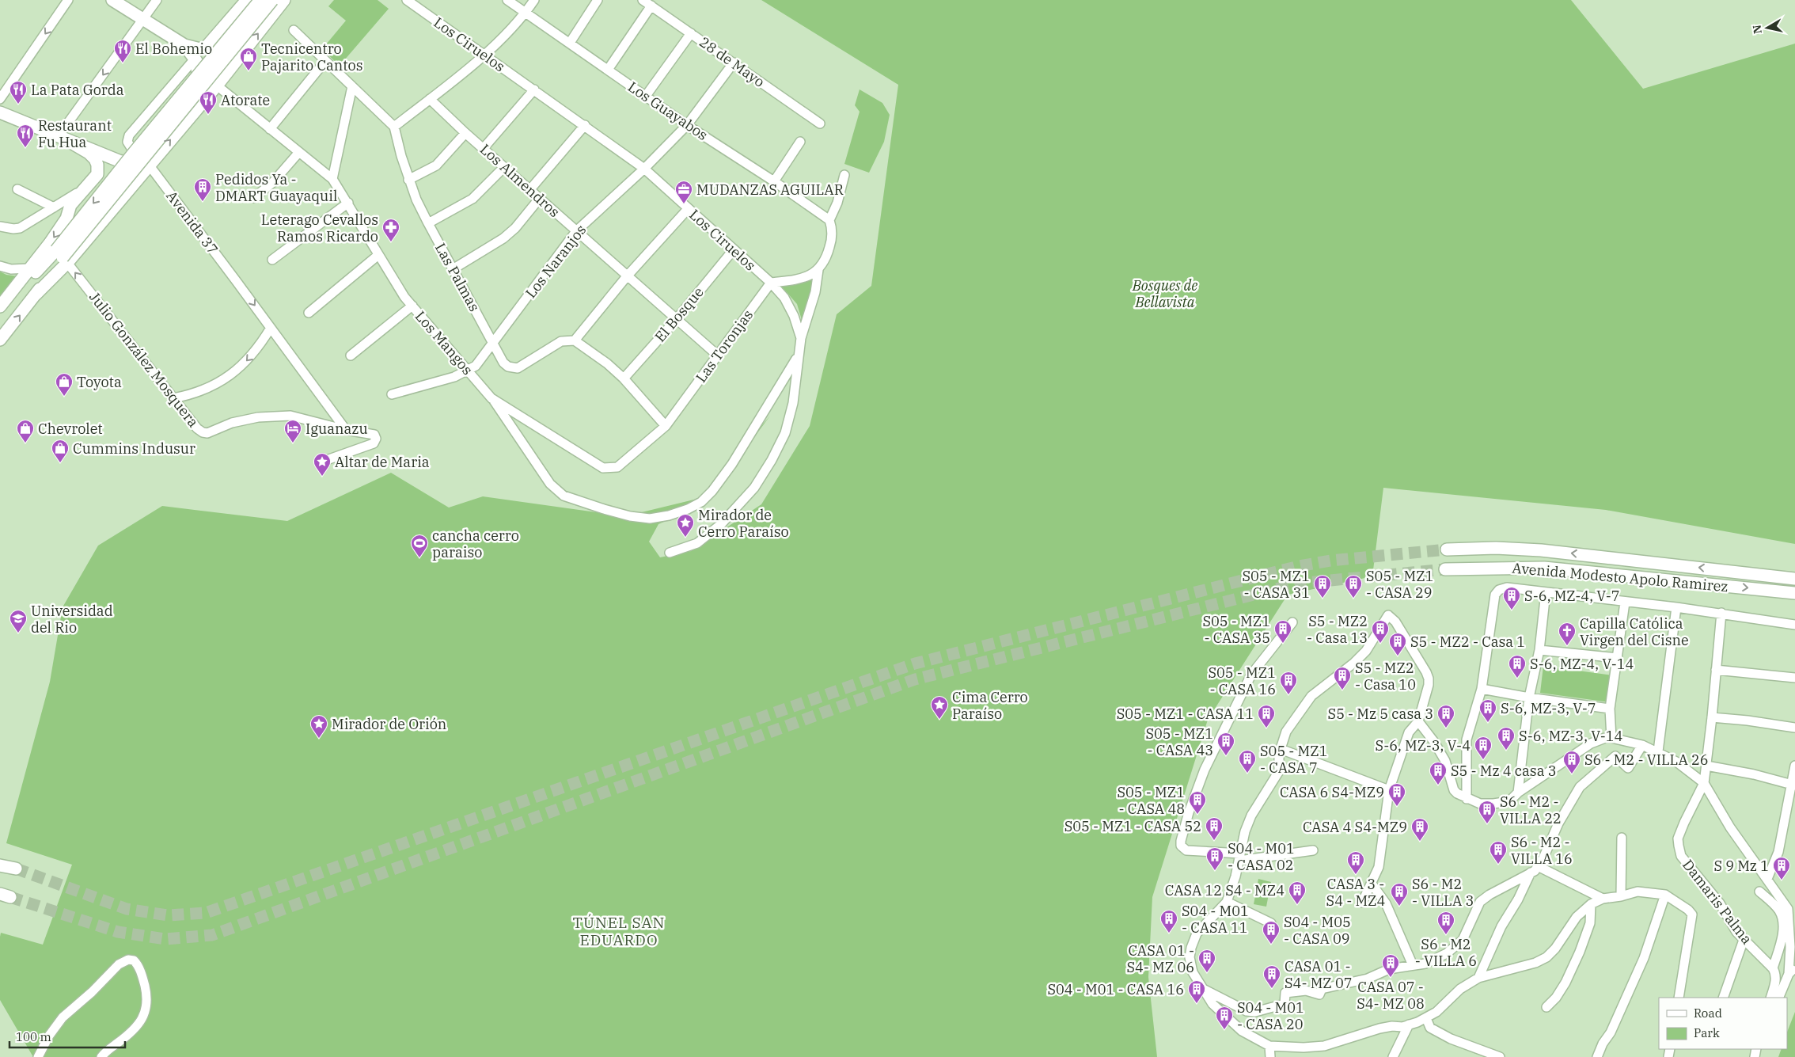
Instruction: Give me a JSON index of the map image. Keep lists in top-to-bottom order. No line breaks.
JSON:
{"streets":{"main road":["Avenida Modesto Apolo Ramirez"],"street":["Los Ciruelos","28 de Mayo","Los Guayabos","Los Almendros","Avenida 37","Los Naranjos","Las Palmas","El Bosque","Los Mangos","Las Toronjas","Julio González Mosquera","Damaris Palma"]},"crossings":[["Los Ciruelos","Los Naranjos"],["Los Ciruelos","El Bosque"],["Los Ciruelos","Las Toronjas"],["28 de Mayo","Los Naranjos"],["Los Guayabos","Los Naranjos"],["Los Almendros","Los Naranjos"],["Los Almendros","El Bosque"],["Los Almendros","Las Toronjas"],["Avenida 37","Julio González Mosquera"],["Los Naranjos","Las Palmas"],["Los Naranjos","Los Mangos"],["Los Mangos","Las Toronjas"]],"one_way":["Avenida 37","Julio González Mosquera"],"districts":["TÚNEL SAN EDUARDO"],"parks":["Bosques de Bellavista"],"places":{"restaurant":["El Bohemio","La Pata Gorda","Atorate","Restaurant Fu Hua"],"shop":["Tecnicentro Pajarito Cantos","Toyota","Chevrolet","Cummins Indusur"],"building":["Pedidos Ya - DMART Guayaquil","S05 - MZ1 - CASA 31","S05 - MZ1 - CASA 29","S-6, MZ-4, V-7","S05 - MZ1 - CASA 35","S5 - MZ2 - Casa 13","S5 - MZ2 - Casa 1","S-6, MZ-4, V-14","S5 - MZ2 - Casa 10","S05 - MZ1 - CASA 16","S-6, MZ-3, V-7","S05 - MZ1 - CASA 11","S5 - Mz 5 casa 3","S-6, MZ-3, V-14","S05 - MZ1 - CASA 43","S-6, MZ-3, V-4","S05 - MZ1 - CASA 7","S6 - M2 - VILLA 26","S5 - Mz 4 casa 3","CASA 6 S4-MZ9","S05 - MZ1 - CASA 48","S6 - M2 - VILLA 22","S05 - MZ1 - CASA 52","CASA 4 S4-MZ9","S6 - M2 - VILLA 16","S04 - M01 - CASA 02","CASA 3 - S4 - MZ4","S 9 Mz 1","CASA 12 S4 - MZ4","S6 - M2 - VILLA 3","S04 - M01 - CASA 11","S6 - M2 - VILLA 6","S04 - M05 - CASA 09","CASA 01 - S4- MZ 06","CASA 07 - S4- MZ 08","CASA 01 - S4- MZ 07","S04 - M01 - CASA 16","S04 - M01 - CASA 20"],"office":["MUDANZAS AGUILAR"],"pharmacy":["Leterago Cevallos Ramos Ricardo"],"hotel":["Iguanazu"],"place":["Altar de Maria","Mirador de Cerro Paraíso","Cima Cerro Paraíso","Mirador de Orión"],"sports":["cancha cerro paraiso"],"school or university":["Universidad del Rio"],"church":["Capilla Católica Virgen del Cisne"]},"legend":["Road","Park"],"scale_bar":"100 m","north":"left"}
